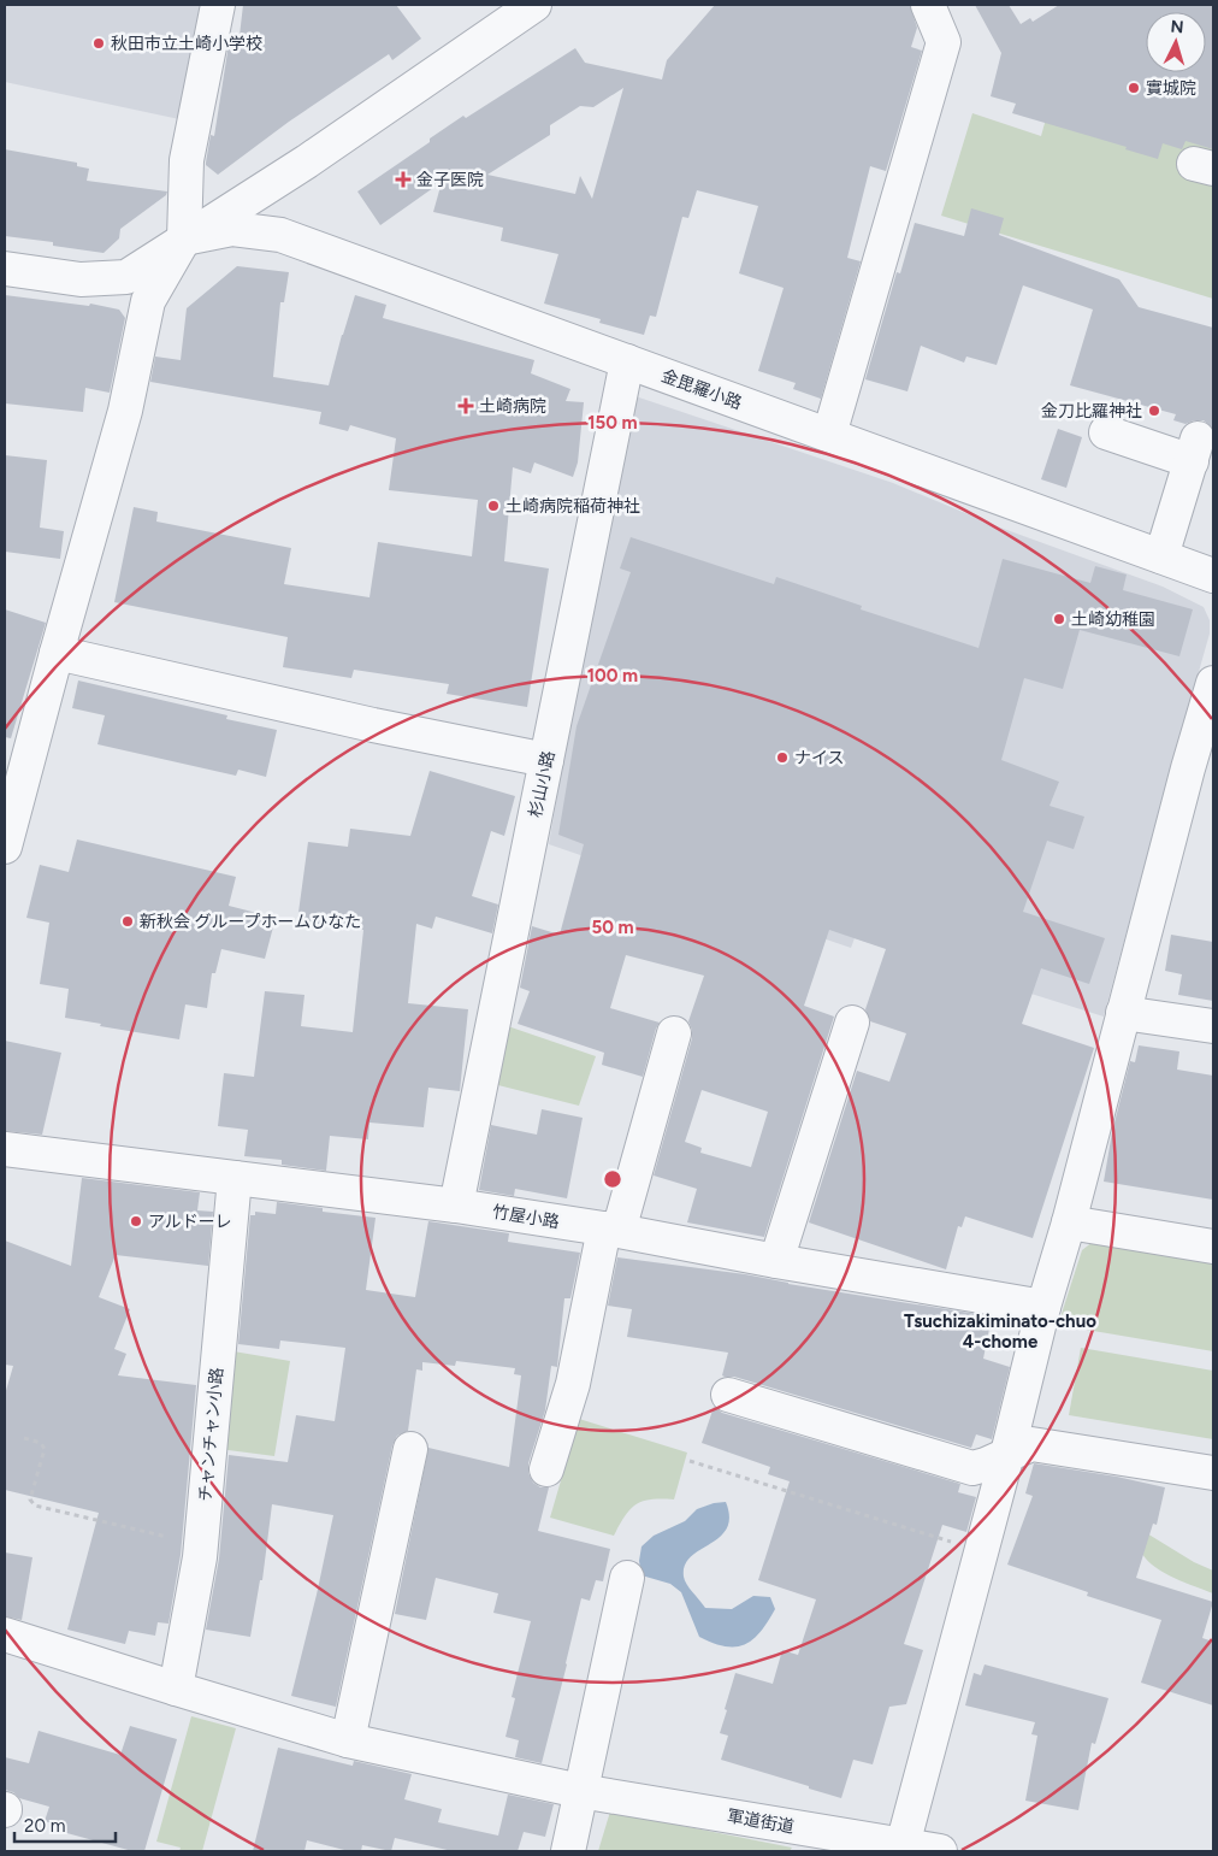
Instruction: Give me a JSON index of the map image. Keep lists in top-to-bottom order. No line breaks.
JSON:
{"streets":{"street":["金毘羅小路","杉山小路","竹屋小路","チャンチャン小路","軍道街道"]},"crossings":[["金毘羅小路","杉山小路"],["杉山小路","竹屋小路"],["竹屋小路","チャンチャン小路"],["チャンチャン小路","軍道街道"]],"districts":["Tsuchizakiminato-chuo 4-chome"],"places":{"other":["秋田市立土崎小学校","實城院","金刀比羅神社","土崎病院稲荷神社","土崎幼稚園","ナイス","新秋会 グループホームひなた","アルドーレ"],"health":["金子医院","土崎病院"]},"scale_bar":"20 m","north":"top","rings":["150 m","100 m","50 m"]}
